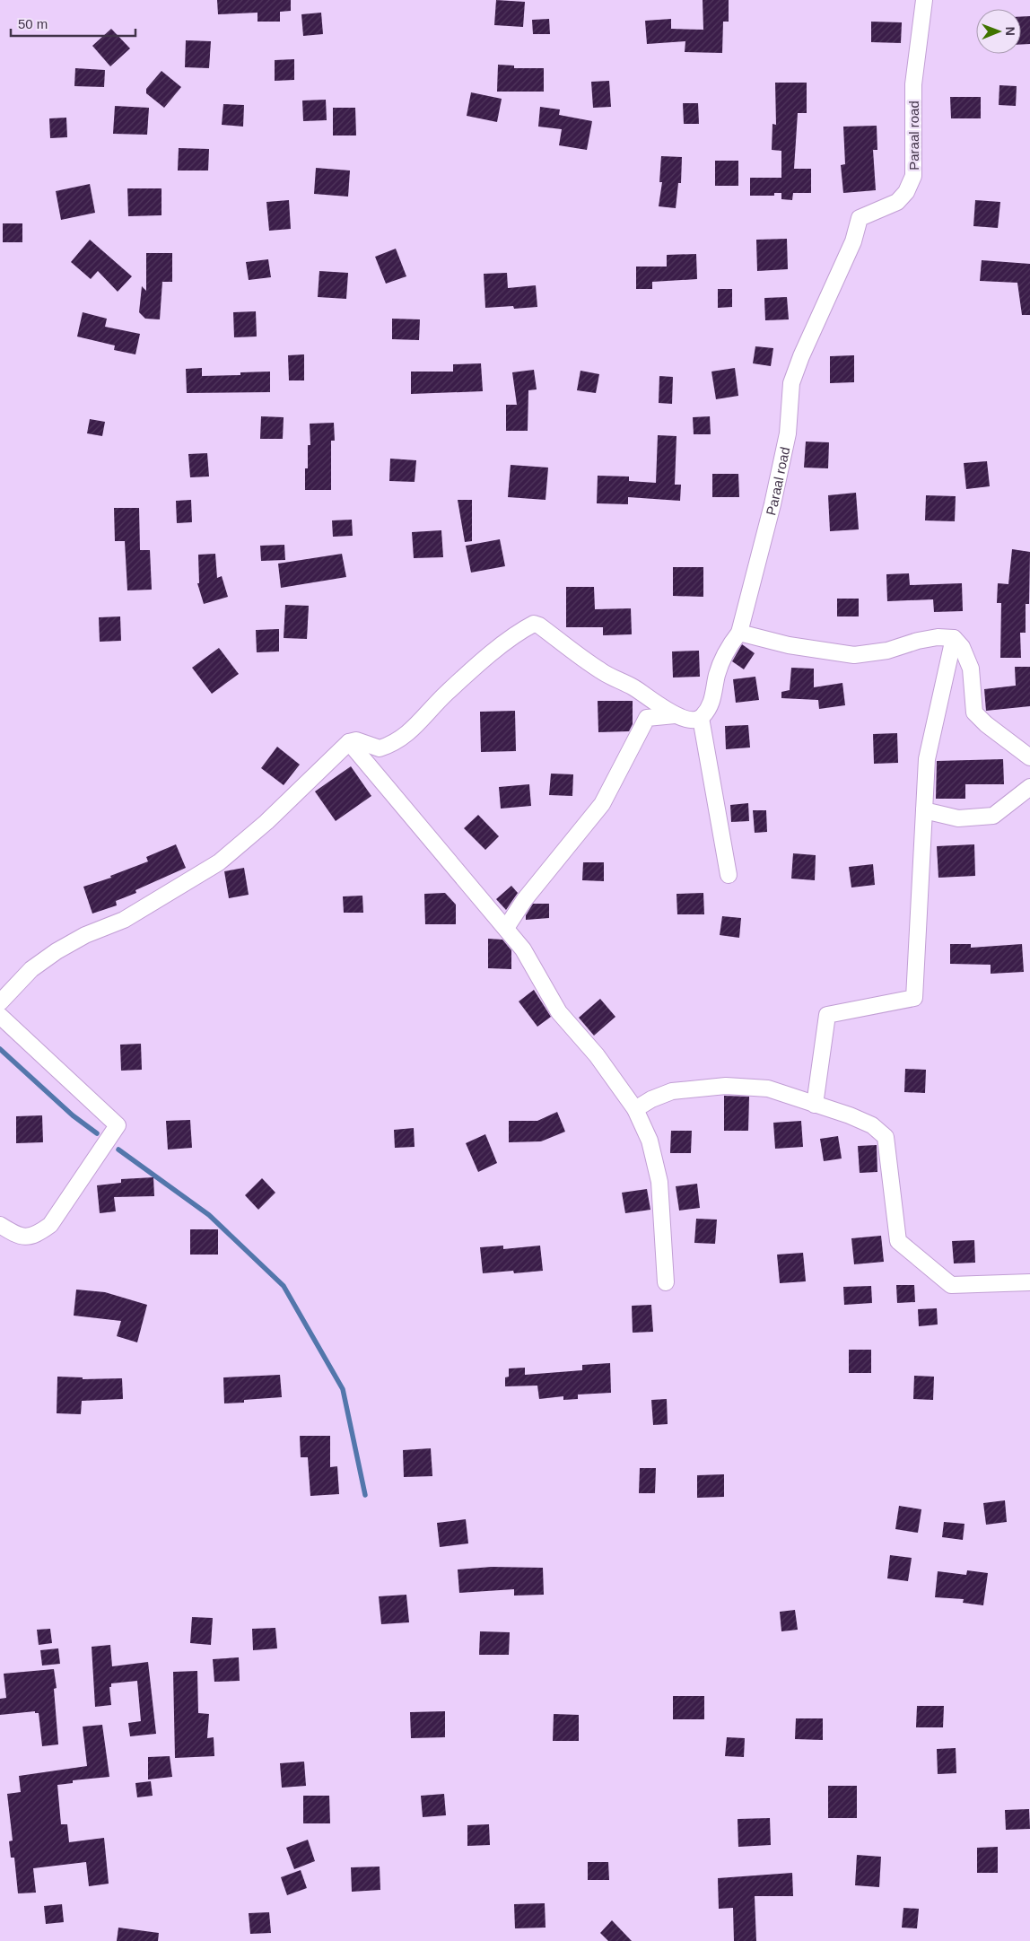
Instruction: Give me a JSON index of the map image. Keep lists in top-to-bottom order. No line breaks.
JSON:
{"streets":{"street":["Paraal road"]},"scale_bar":"50 m","north":"right"}
